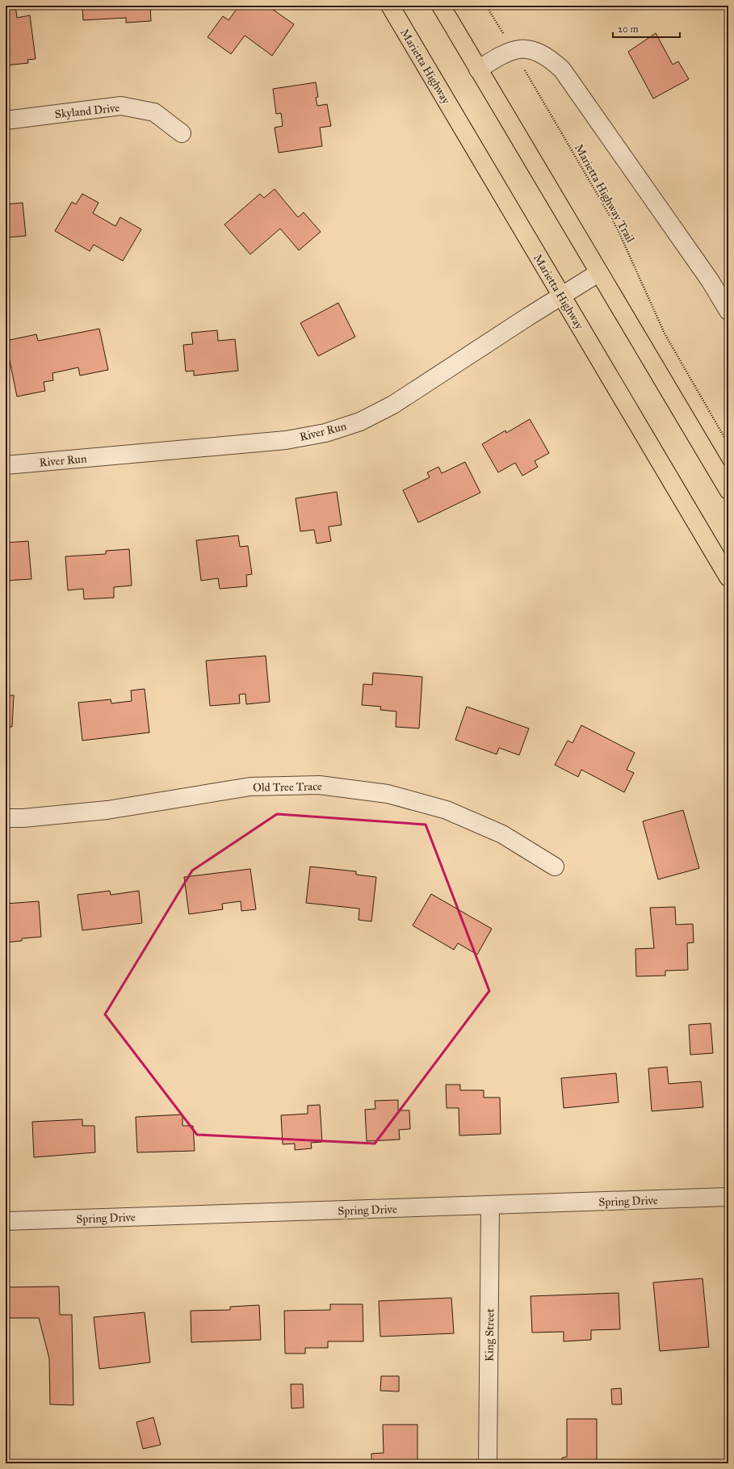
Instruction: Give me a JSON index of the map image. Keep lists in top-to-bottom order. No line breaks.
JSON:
{"streets":{"highway":["Marietta Highway"],"street":["Skyland Drive","River Run","Old Tree Trace","Spring Drive","King Street"],"path":["Marietta Highway Trail"]},"crossings":[["Marietta Highway","River Run"],["Spring Drive","King Street"]],"scale_bar":"20 m"}
